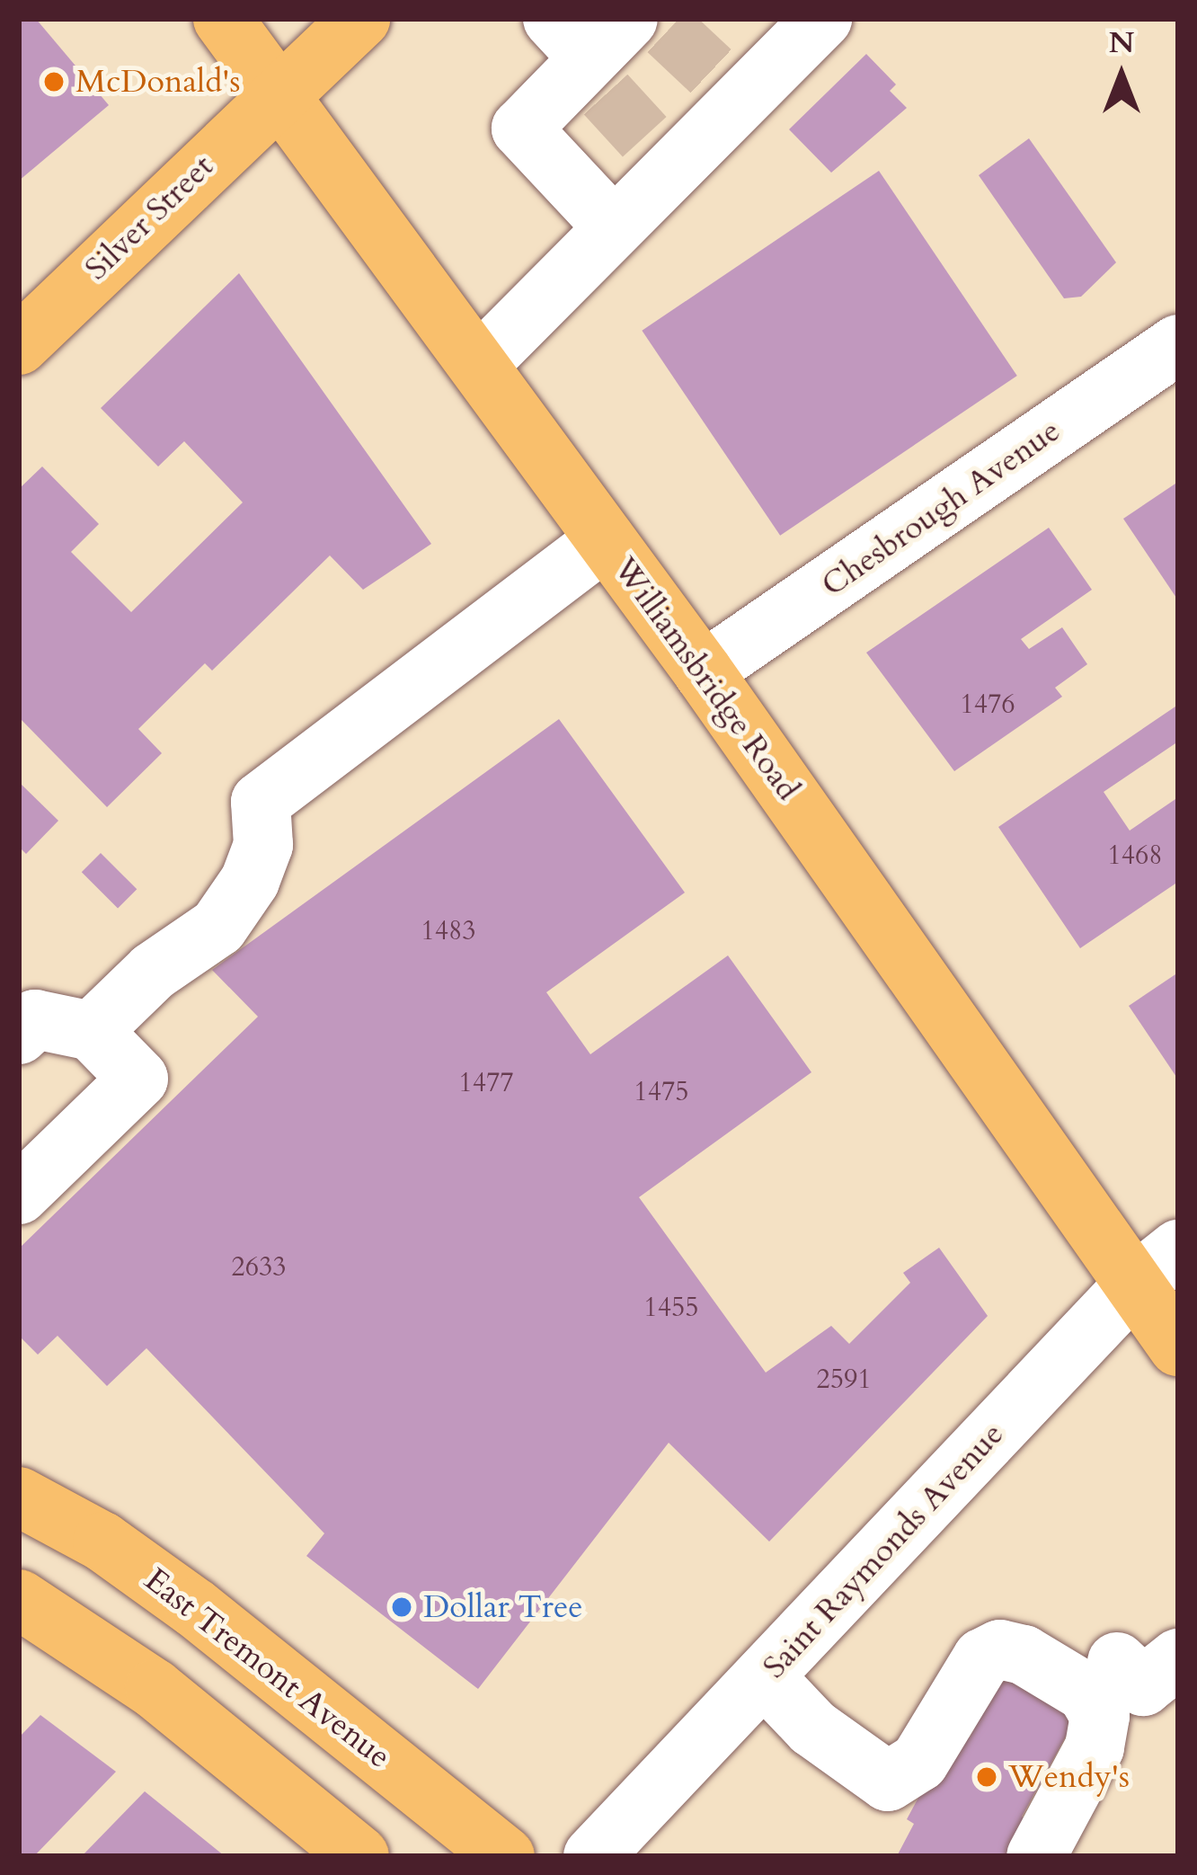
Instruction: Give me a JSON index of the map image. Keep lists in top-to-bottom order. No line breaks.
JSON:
{"streets":{"main road":["Silver Street","Williamsbridge Road","East Tremont Avenue"],"street":["Chesbrough Avenue","Saint Raymonds Avenue"]},"crossings":[["Silver Street","Williamsbridge Road"],["Chesbrough Avenue","Williamsbridge Road"],["Williamsbridge Road","Saint Raymonds Avenue"]],"places":["McDonald's","Dollar Tree","Wendy's"],"house_numbers":["1476","1468","1483","1477","1475","2633","1455","2591"],"north":"top"}
